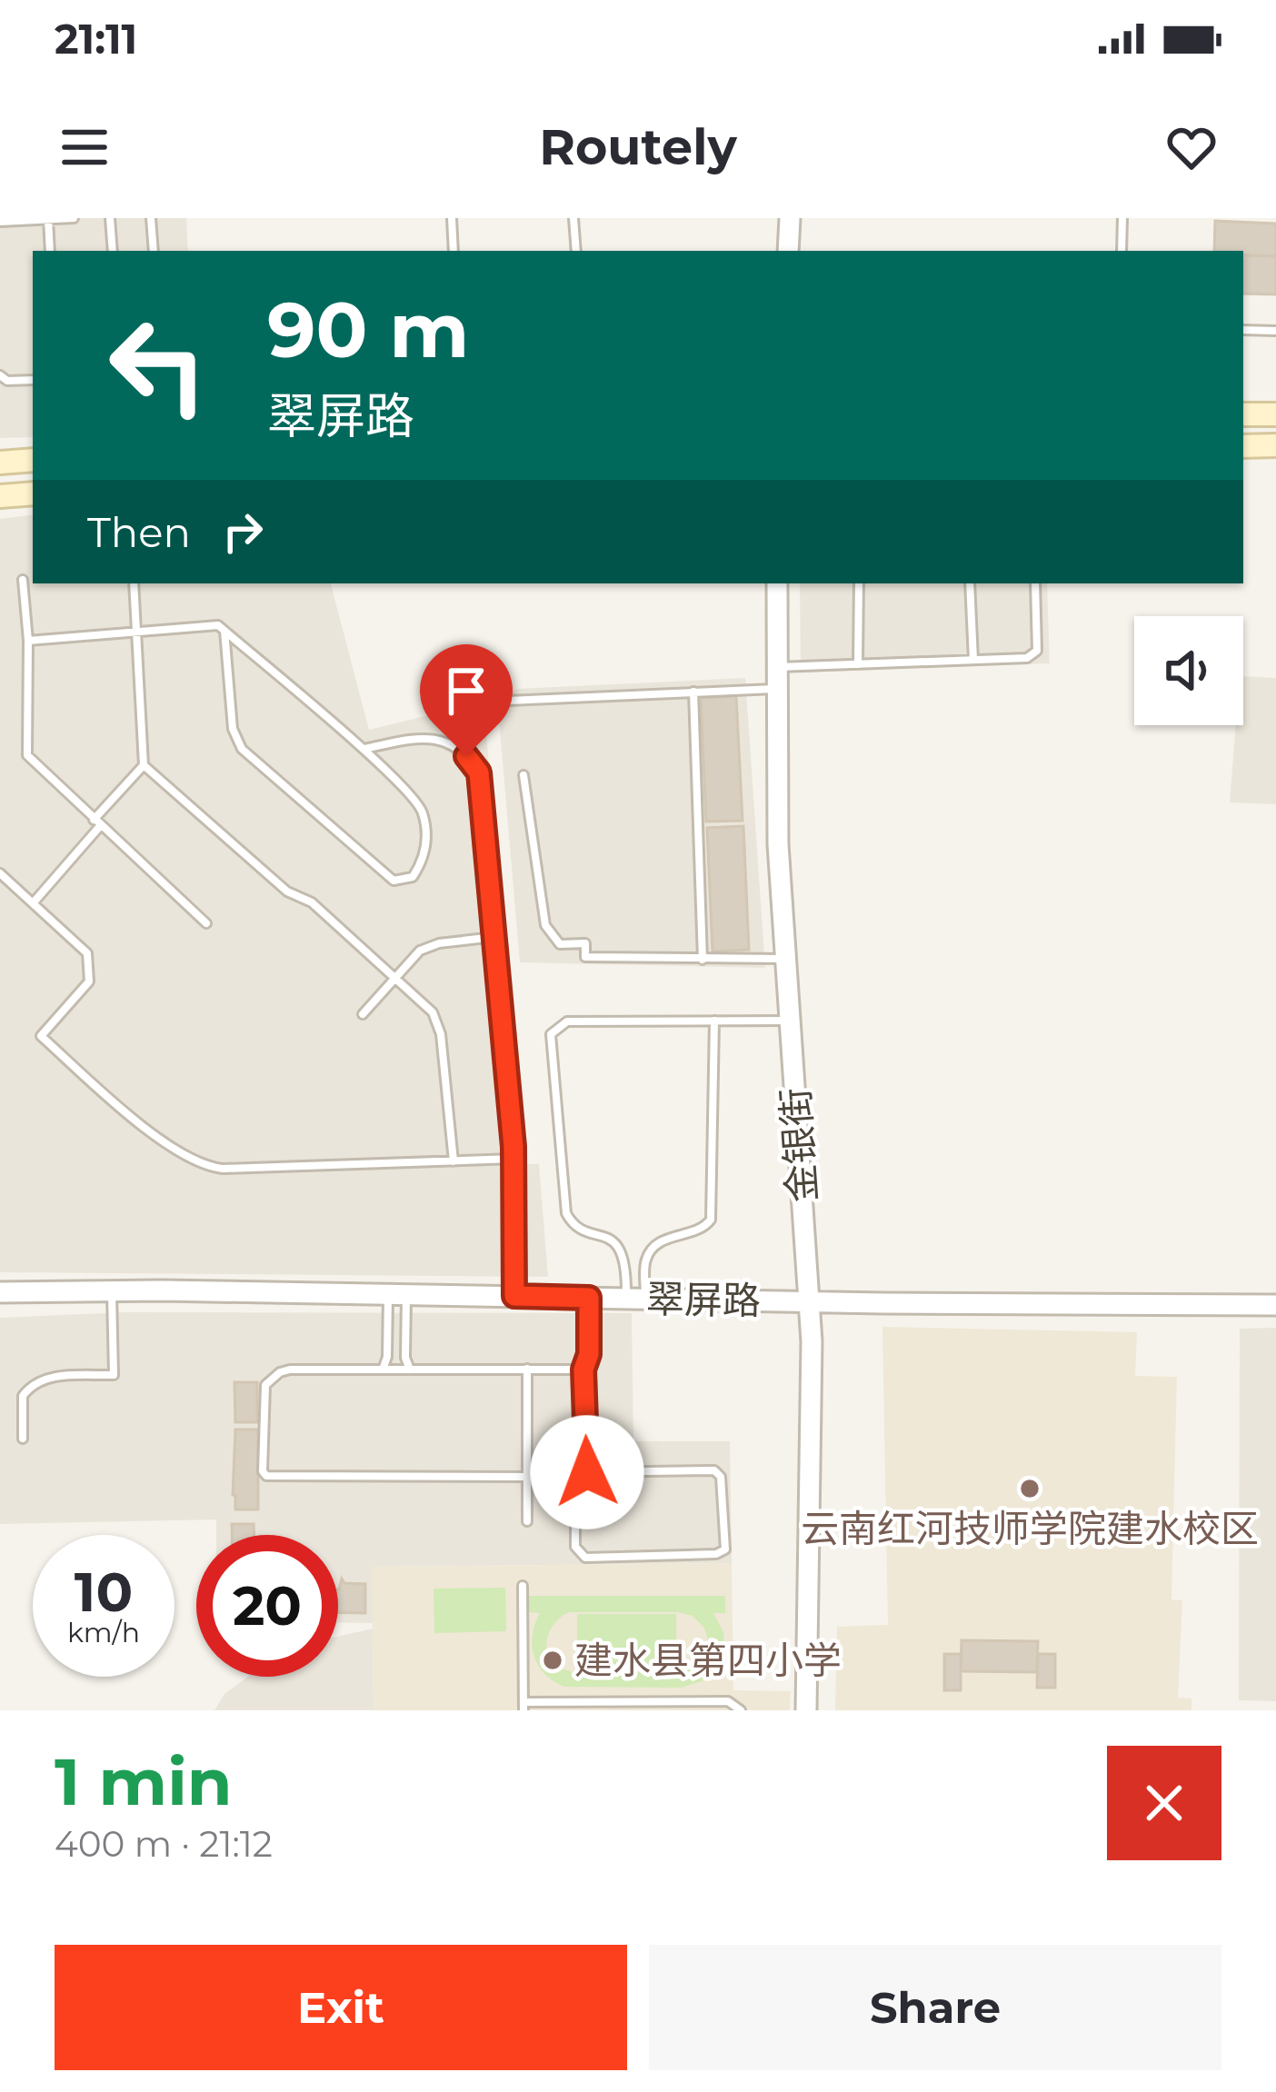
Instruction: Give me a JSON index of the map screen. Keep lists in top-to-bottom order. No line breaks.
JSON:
{"streets":{"street":["金银街","翠屏路"]},"crossings":[["金银街","翠屏路"]],"places":["云南红河技师学院建水校区","建水县第四小学"],"page":{"status":"21:11","header":"Routely","turn":["90 m","翠屏路"],"then":"Then","speed":"10 km/h","limit":"20","heading":["1 min","400 m · 21:12"],"buttons":["Exit","Share"]}}
